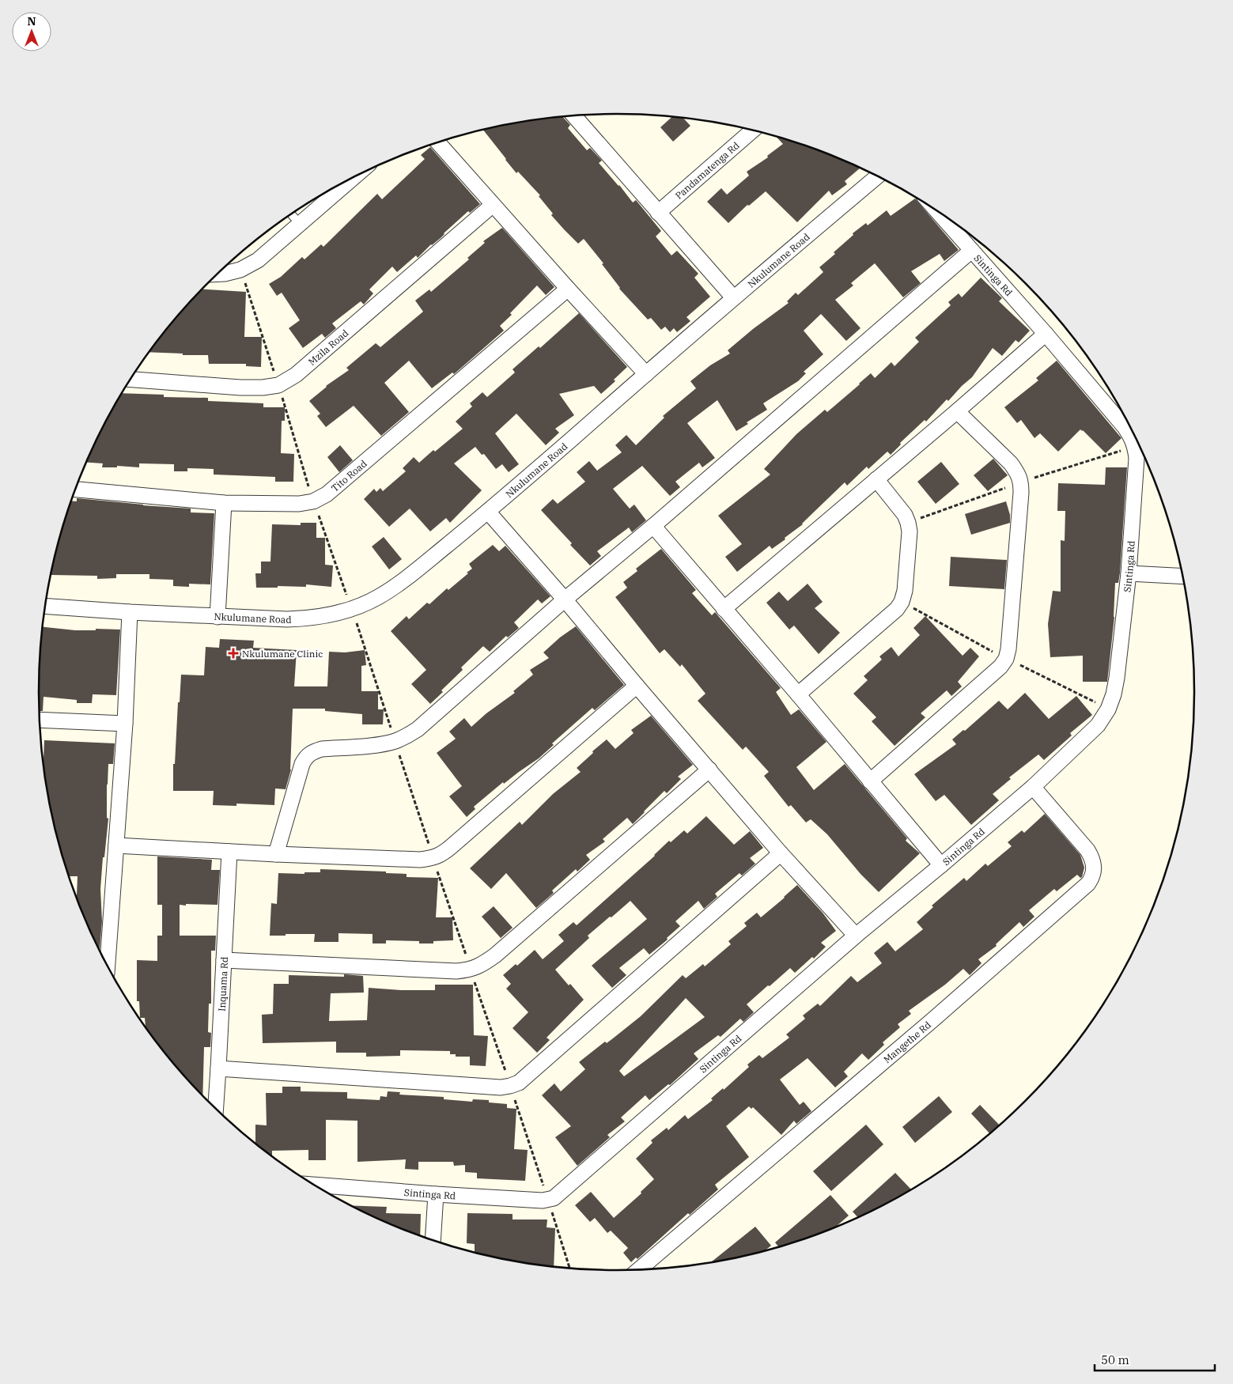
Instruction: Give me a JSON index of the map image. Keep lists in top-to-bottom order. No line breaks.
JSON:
{"streets":{"street":["Pandamatenga Rd","Nkulumane Road","Sintinga Rd","Mzila Road","Tito Road","Inquama Rd","Mangethe Rd"]},"crossings":[["Sintinga Rd","Mangethe Rd"]],"places":{"health":["Nkulumane Clinic"]},"scale_bar":"50 m","north":"top"}
